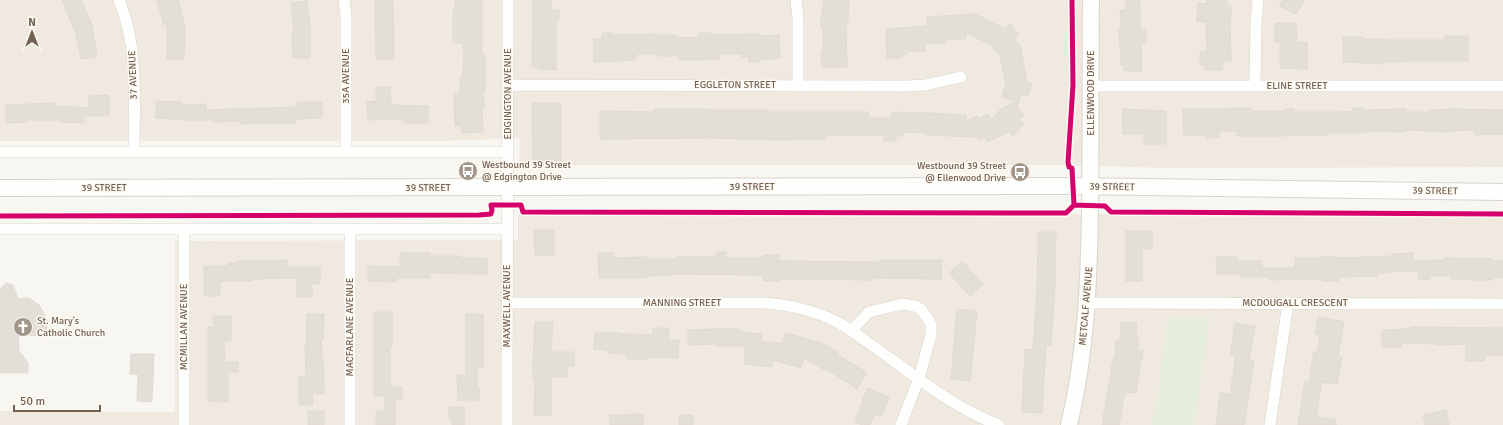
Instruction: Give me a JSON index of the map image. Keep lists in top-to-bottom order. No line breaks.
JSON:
{"streets":{"street":["37 AVENUE","35A AVENUE","EGGLETON STREET","ELINE STREET","ELLENWOOD DRIVE","EDGINGTON AVENUE","39 STREET","MANNING STREET","MCDOUGALL CRESCENT","MAXWELL AVENUE","METCALF AVENUE","MCMILLAN AVENUE","MACFARLANE AVENUE"]},"crossings":[["EGGLETON STREET","EDGINGTON AVENUE"],["ELINE STREET","ELLENWOOD DRIVE"],["ELLENWOOD DRIVE","39 STREET"],["ELLENWOOD DRIVE","METCALF AVENUE"],["EDGINGTON AVENUE","39 STREET"],["EDGINGTON AVENUE","MAXWELL AVENUE"],["39 STREET","MAXWELL AVENUE"],["39 STREET","METCALF AVENUE"],["MANNING STREET","MAXWELL AVENUE"],["MCDOUGALL CRESCENT","METCALF AVENUE"]],"places":{"bus stop":["Westbound 39 Street @ Edgington Drive","Westbound 39 Street @ Ellenwood Drive"],"church":["St. Mary's Catholic Church"]},"scale_bar":"50 m","north":"top"}
